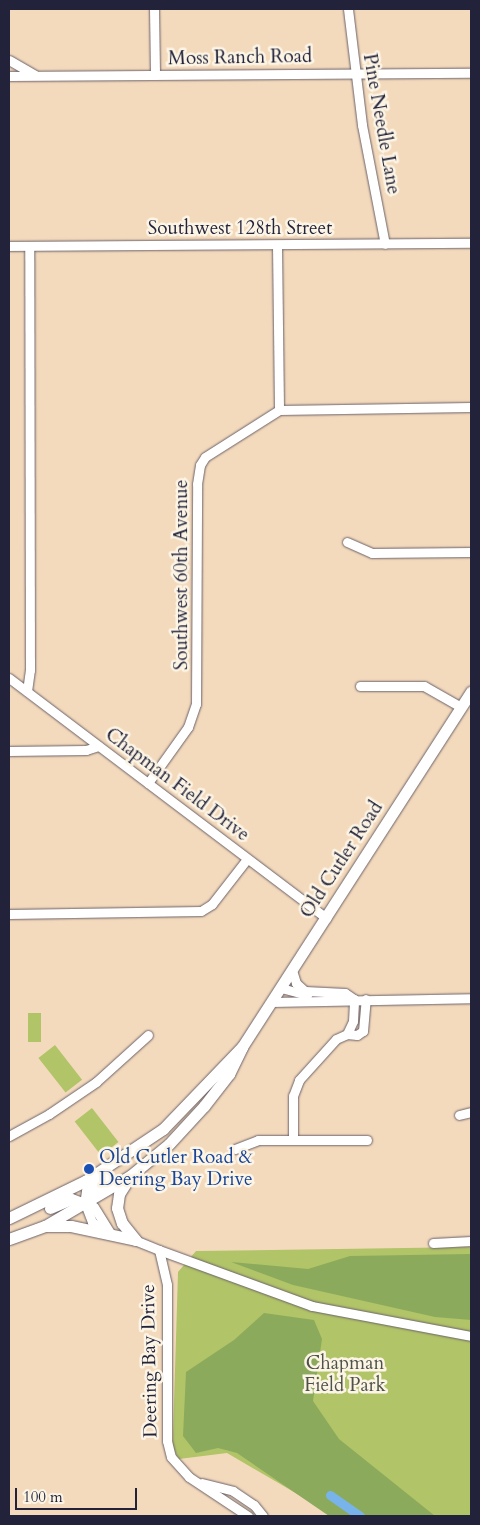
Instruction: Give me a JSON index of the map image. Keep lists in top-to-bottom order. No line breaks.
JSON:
{"streets":{"main road":["Old Cutler Road"],"street":["Moss Ranch Road","Pine Needle Lane","Southwest 128th Street","Southwest 60th Avenue","Chapman Field Drive","Deering Bay Drive"]},"crossings":[["Moss Ranch Road","Pine Needle Lane"],["Pine Needle Lane","Southwest 128th Street"],["Southwest 60th Avenue","Chapman Field Drive"],["Chapman Field Drive","Old Cutler Road"]],"parks":["Chapman Field Park"],"places":["Old Cutler Road & Deering Bay Drive"],"scale_bar":"100 m"}
